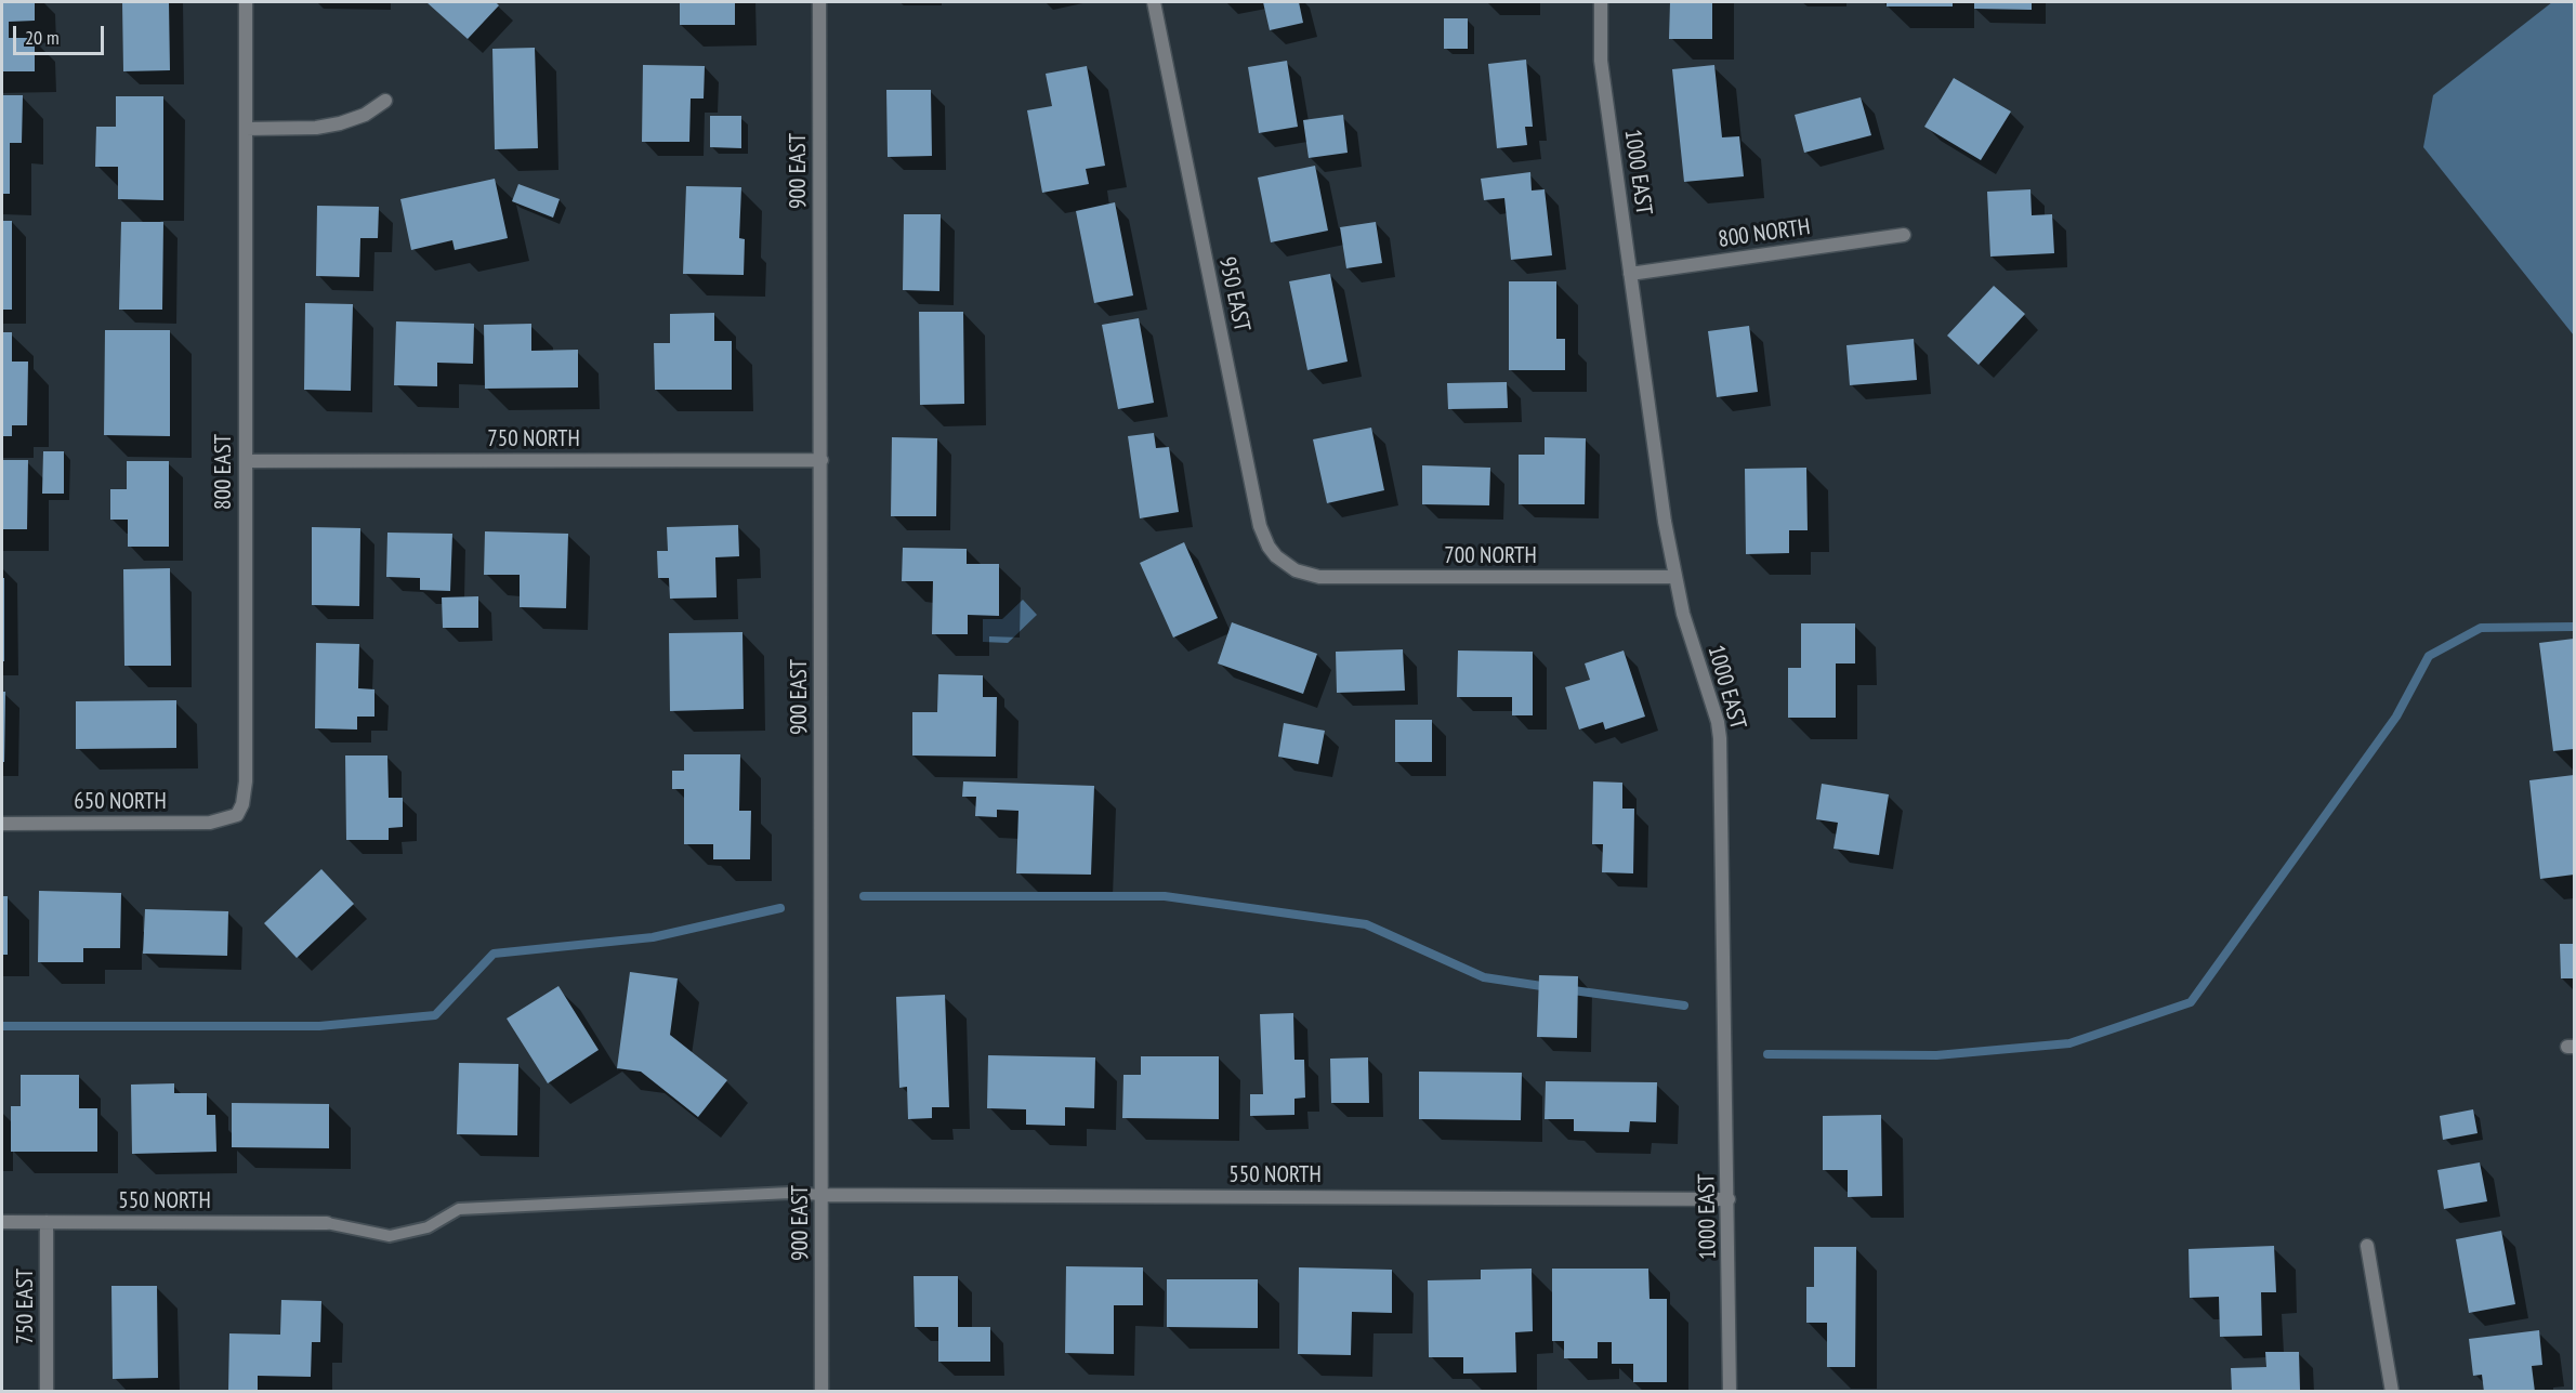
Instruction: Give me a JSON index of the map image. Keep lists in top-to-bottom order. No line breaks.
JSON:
{"streets":{"street":["900 EAST","1000 EAST","800 NORTH","950 EAST","750 NORTH","800 EAST","700 NORTH","650 NORTH","550 NORTH","750 EAST"]},"crossings":[["900 EAST","750 NORTH"],["900 EAST","550 NORTH"],["1000 EAST","800 NORTH"],["1000 EAST","700 NORTH"],["1000 EAST","550 NORTH"],["950 EAST","700 NORTH"],["750 NORTH","800 EAST"],["800 EAST","650 NORTH"],["550 NORTH","750 EAST"]],"scale_bar":"20 m"}
